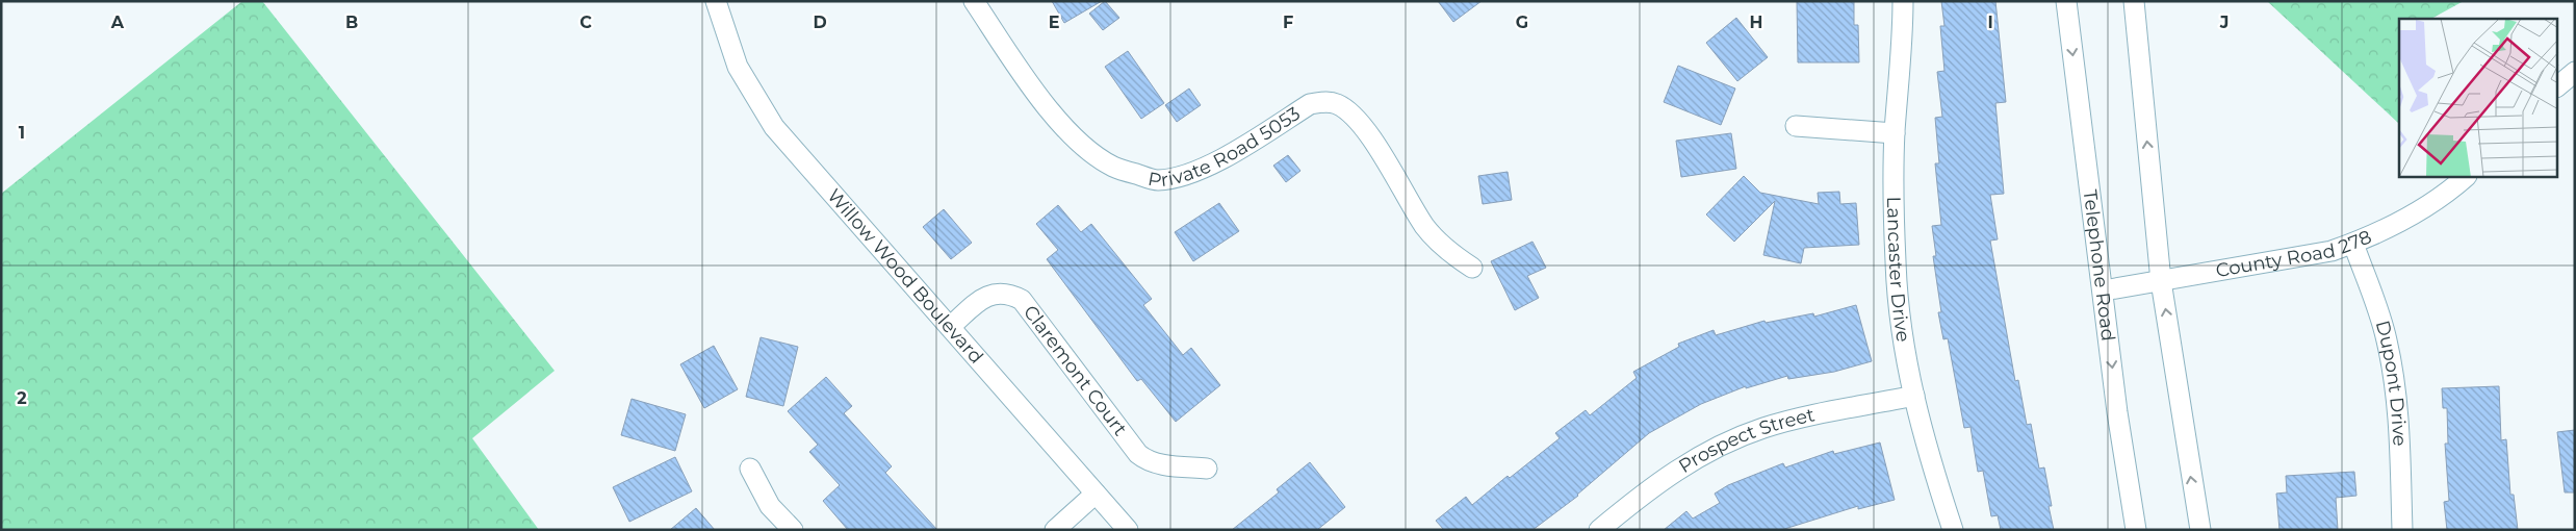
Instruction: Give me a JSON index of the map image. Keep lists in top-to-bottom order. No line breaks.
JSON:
{"streets":{"street":["Private Road 5053","County Road 278","Telephone Road","Lancaster Drive","Willow Wood Boulevard","Claremont Court","Dupont Drive","Prospect Street"]},"crossings":[["County Road 278","Telephone Road"],["County Road 278","Dupont Drive"],["Lancaster Drive","Prospect Street"],["Willow Wood Boulevard","Claremont Court"]],"grid":{"columns":["A","B","C","D","E","F","G","H","I","J"],"rows":["1","2"]}}
